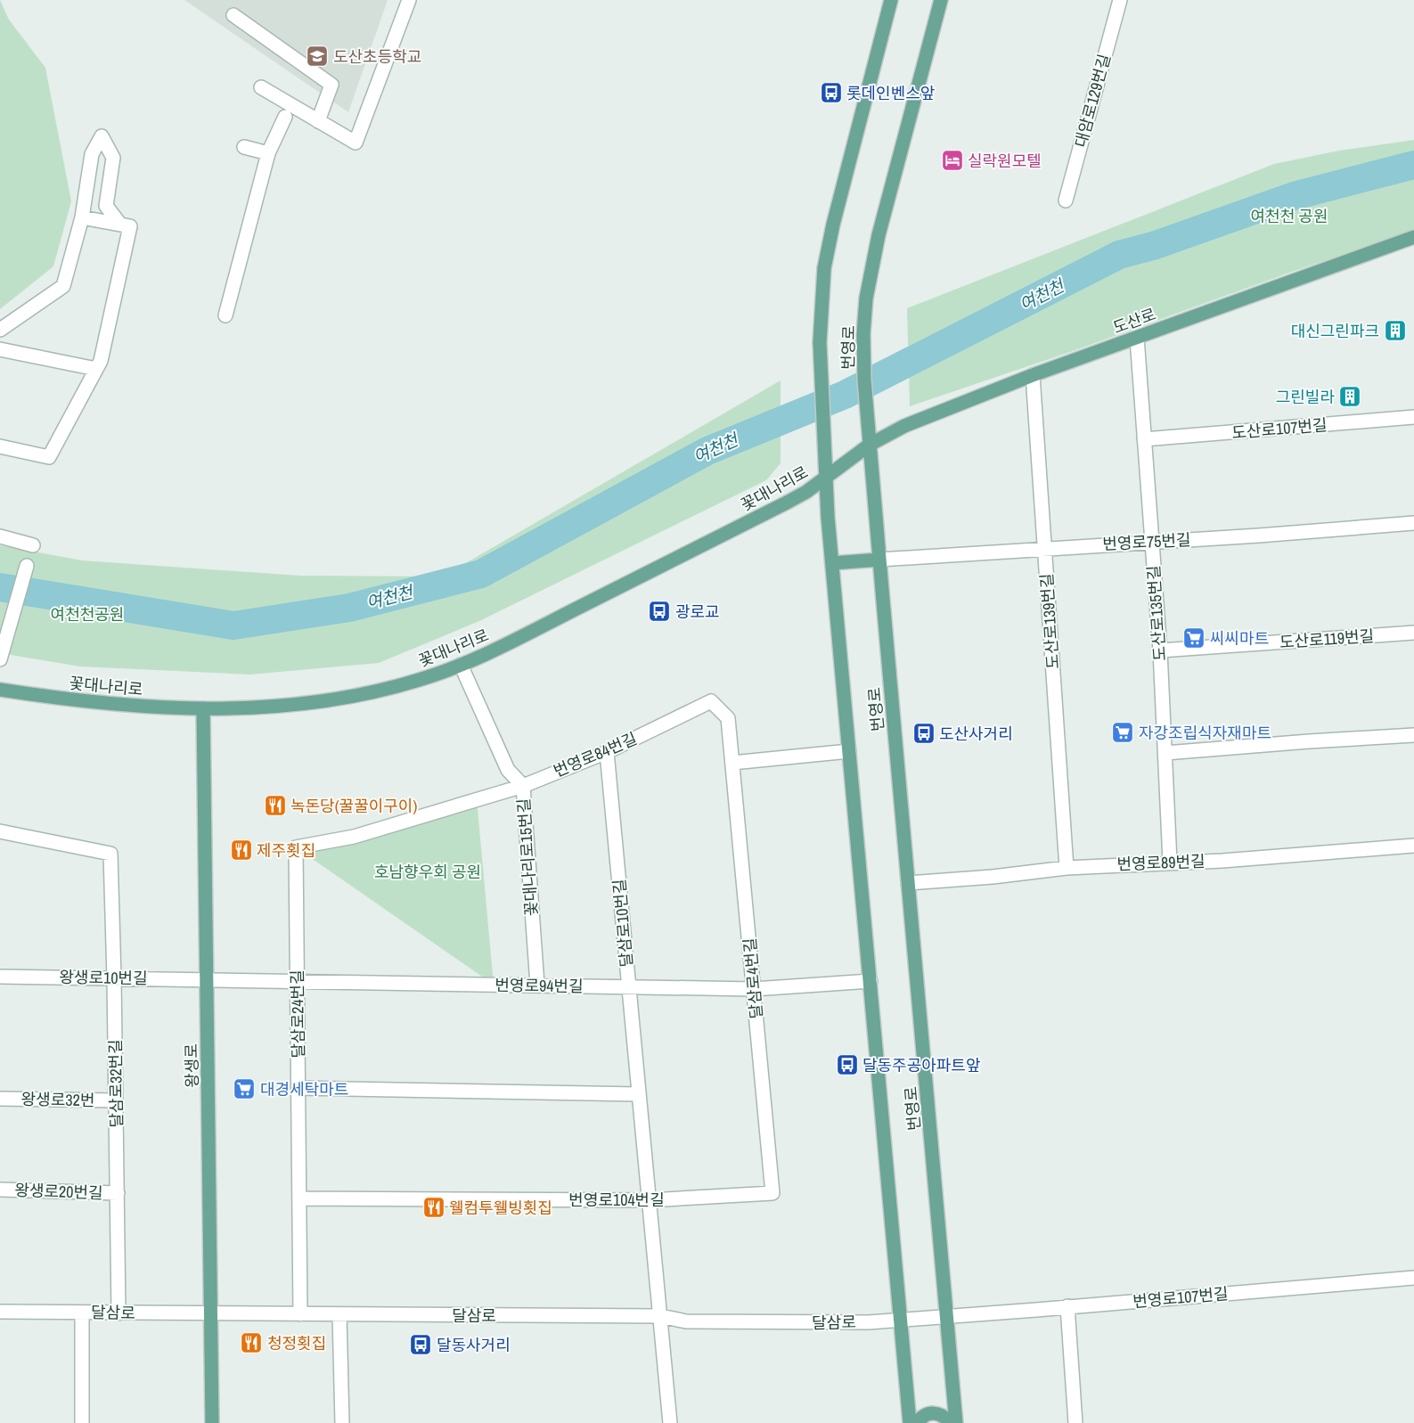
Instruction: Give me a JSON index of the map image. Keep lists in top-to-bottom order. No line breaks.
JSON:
{"streets":{"main road":["도산로","번영로","꽃대나리로","왕생로"],"street":["대암로129번길","도산로107번길","번영로75번길","도산로135번길","도산로139번길","도산로119번길","번영로84번길","꽃대나리로15번길","번영로89번길","달삼로10번길","왕생로10번길","달삼로4번길","번영로94번길","달삼로24번길","달삼로32번길","왕생로32번","왕생로20번길","번영로104번길","번영로107번길","달삼로"]},"crossings":[["도산로","번영로"],["도산로","꽃대나리로"],["도산로","도산로135번길"],["도산로","도산로139번길"],["번영로","꽃대나리로"],["번영로","번영로75번길"],["번영로","번영로89번길"],["번영로","번영로94번길"],["번영로","번영로107번길"],["번영로","달삼로"],["도산로107번길","도산로135번길"],["꽃대나리로","꽃대나리로15번길"],["꽃대나리로","왕생로"],["번영로75번길","도산로135번길"],["번영로75번길","도산로139번길"],["도산로135번길","도산로119번길"],["도산로135번길","번영로89번길"],["도산로139번길","번영로89번길"],["번영로84번길","꽃대나리로15번길"],["번영로84번길","달삼로10번길"],["번영로84번길","달삼로4번길"],["번영로84번길","달삼로24번길"],["꽃대나리로15번길","번영로94번길"],["달삼로10번길","번영로94번길"],["달삼로10번길","번영로104번길"],["달삼로10번길","달삼로"],["왕생로10번길","번영로94번길"],["왕생로10번길","왕생로"],["왕생로10번길","달삼로32번길"],["달삼로4번길","번영로94번길"],["달삼로4번길","번영로104번길"],["번영로94번길","달삼로24번길"],["번영로94번길","왕생로"],["달삼로24번길","번영로104번길"],["달삼로24번길","달삼로"],["왕생로","달삼로"],["달삼로32번길","왕생로32번"],["달삼로32번길","왕생로20번길"],["달삼로32번길","달삼로"],["번영로107번길","달삼로"]],"water":["여천천"],"parks":["여천천 공원","여천천공원","호남향우회 공원"],"places":{"school or university":["도산초등학교"],"bus stop":["롯데인벤스앞","광로교","도산사거리","달동주공아파트앞","달동사거리"],"hotel":["실락원모텔"],"building":["대신그린파크","그린빌라"],"supermarket":["씨씨마트","자강조립식자재마트","대경세탁마트"],"restaurant":["녹돈당(꿀꿀이구이)","제주횟집","웰컴투웰빙횟집","청정횟집"]}}
